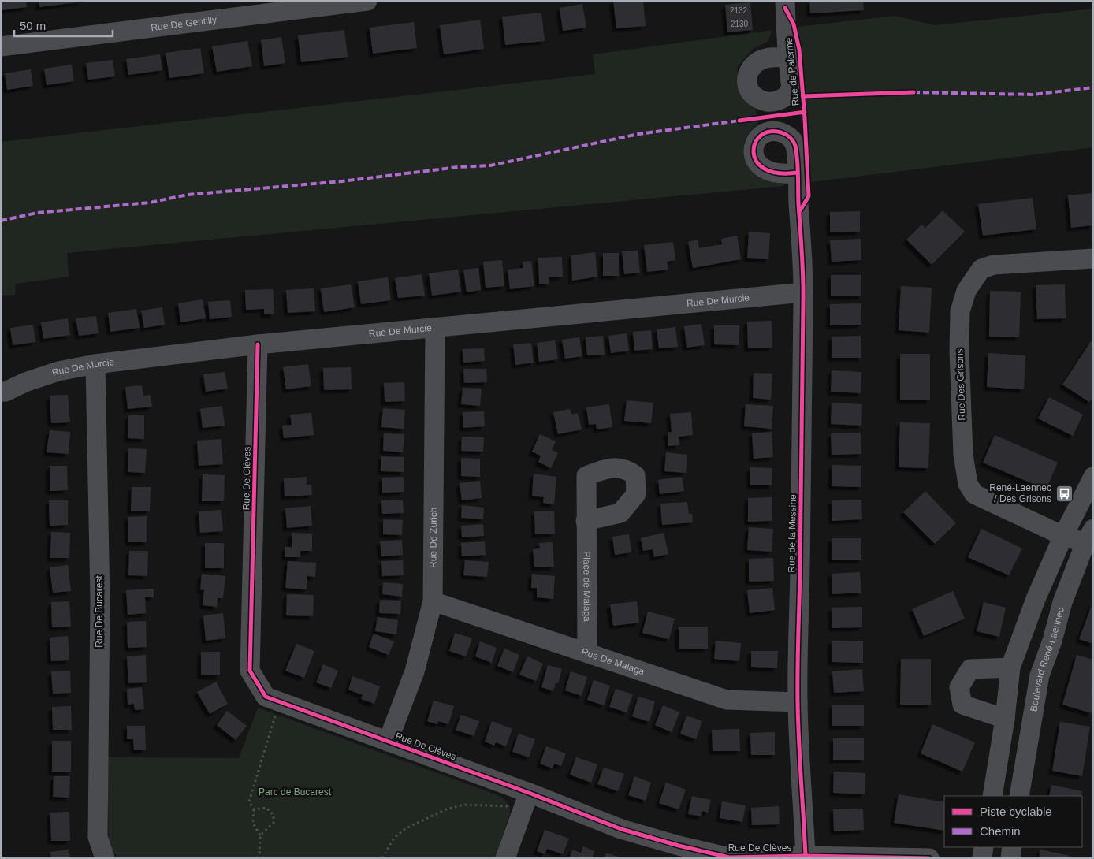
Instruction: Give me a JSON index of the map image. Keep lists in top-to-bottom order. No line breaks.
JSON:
{"streets":{"street":["Rue De Gentilly","Rue de Palerme","Rue De Murcie","Rue Des Grisons","Rue De Clèves","Rue de la Messine","Rue De Zurich","Place de Malaga","Rue De Bucarest","Rue De Malaga","Boulevard René-Laennec"]},"crossings":[["Rue De Murcie","Rue De Clèves"],["Rue De Murcie","Rue de la Messine"],["Rue De Murcie","Rue De Zurich"],["Rue De Murcie","Rue De Bucarest"],["Rue Des Grisons","Boulevard René-Laennec"],["Rue De Clèves","Rue de la Messine"],["Rue De Clèves","Rue De Zurich"],["Rue de la Messine","Rue De Malaga"],["Rue De Zurich","Rue De Malaga"],["Place de Malaga","Rue De Malaga"]],"parks":["Parc de Bucarest"],"places":{"bus stop":["René-Laennec / Des Grisons"]},"house_numbers":["2132","2130"],"legend":["Piste cyclable","Chemin"],"scale_bar":"50 m"}
